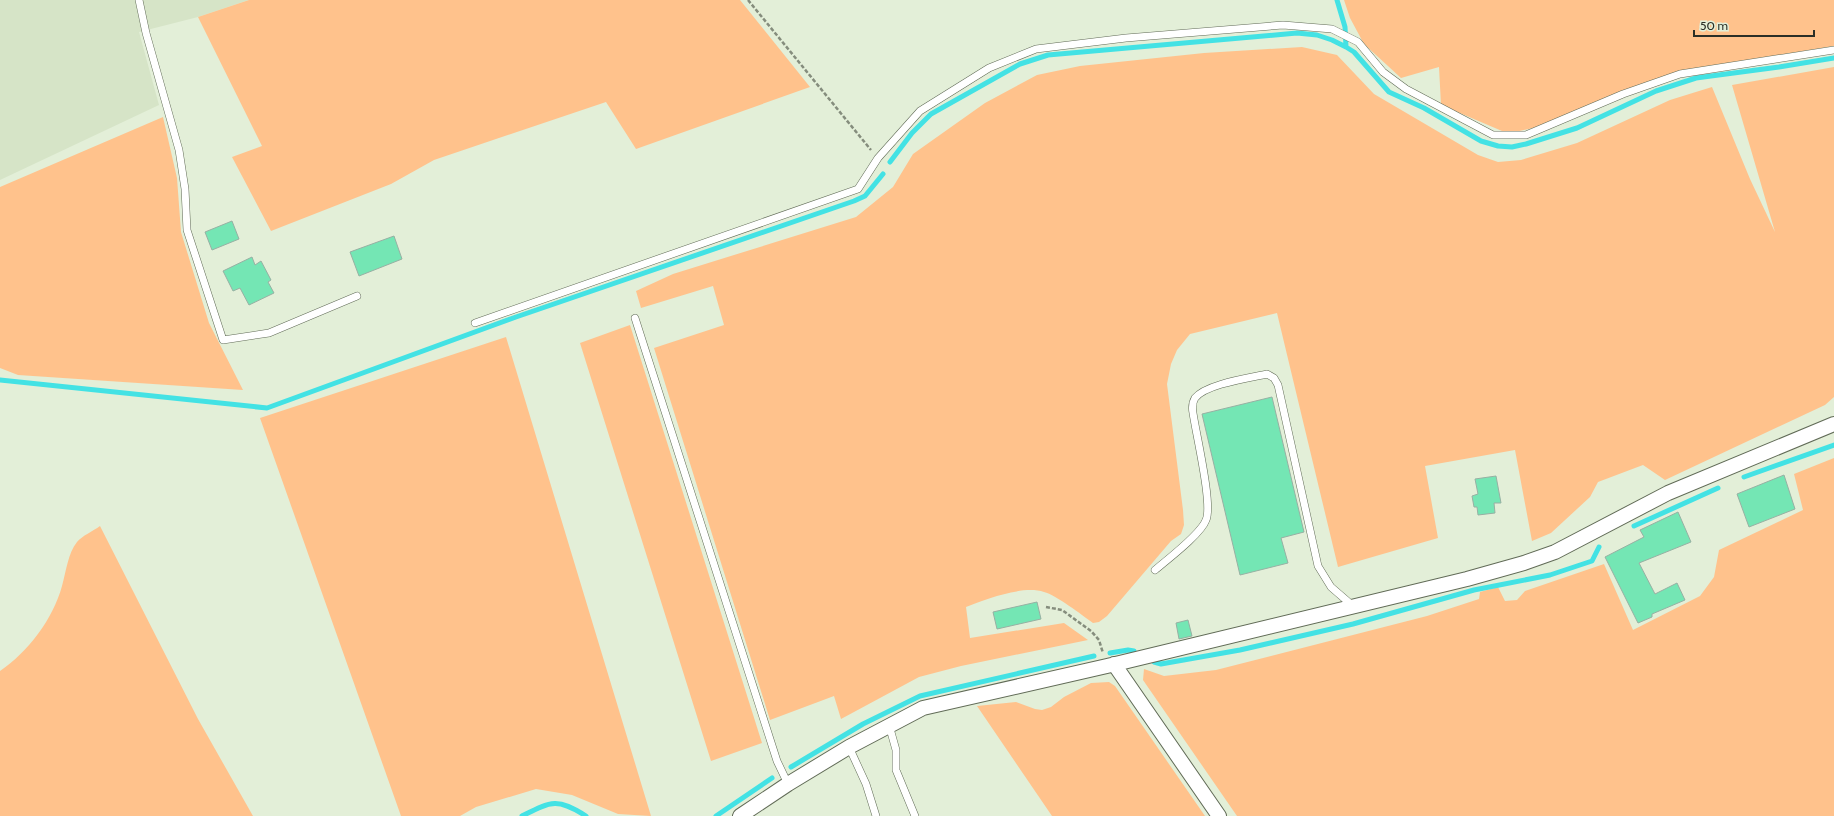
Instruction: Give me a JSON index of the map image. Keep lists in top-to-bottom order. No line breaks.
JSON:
{"scale_bar":"50 m"}
